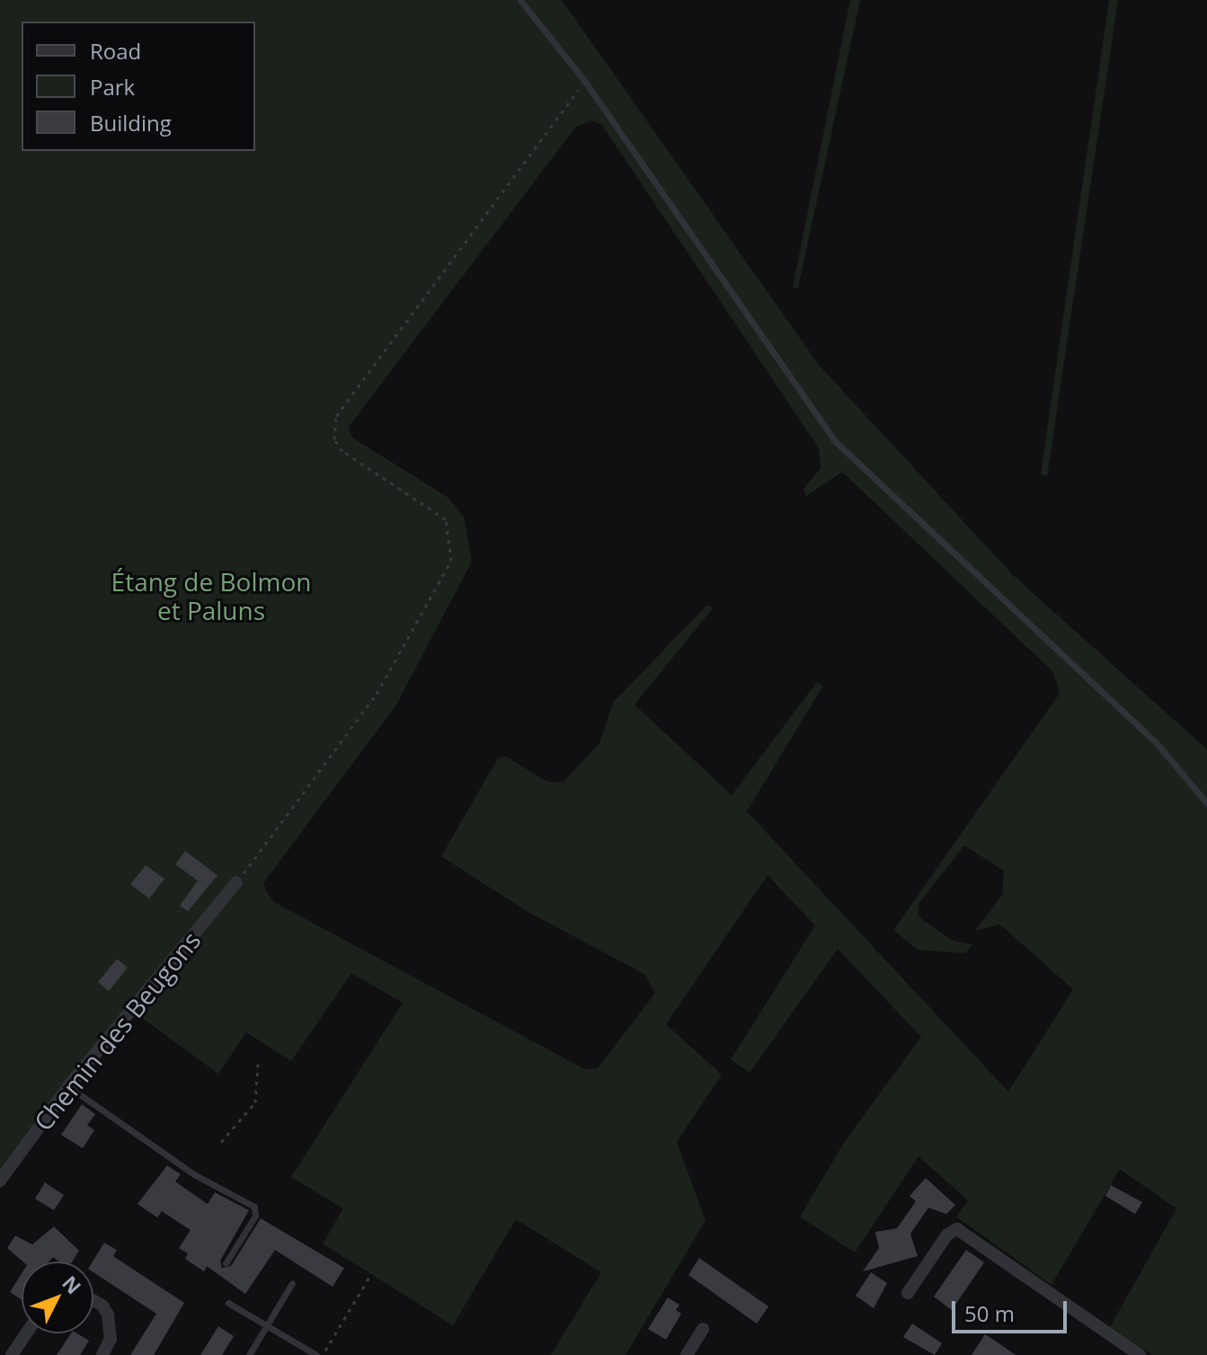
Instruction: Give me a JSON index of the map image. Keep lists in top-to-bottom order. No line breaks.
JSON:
{"streets":{"street":["Chemin des Beugons"]},"parks":["Étang de Bolmon et Paluns"],"legend":["Road","Park","Building"],"scale_bar":"50 m","north":"top right"}
